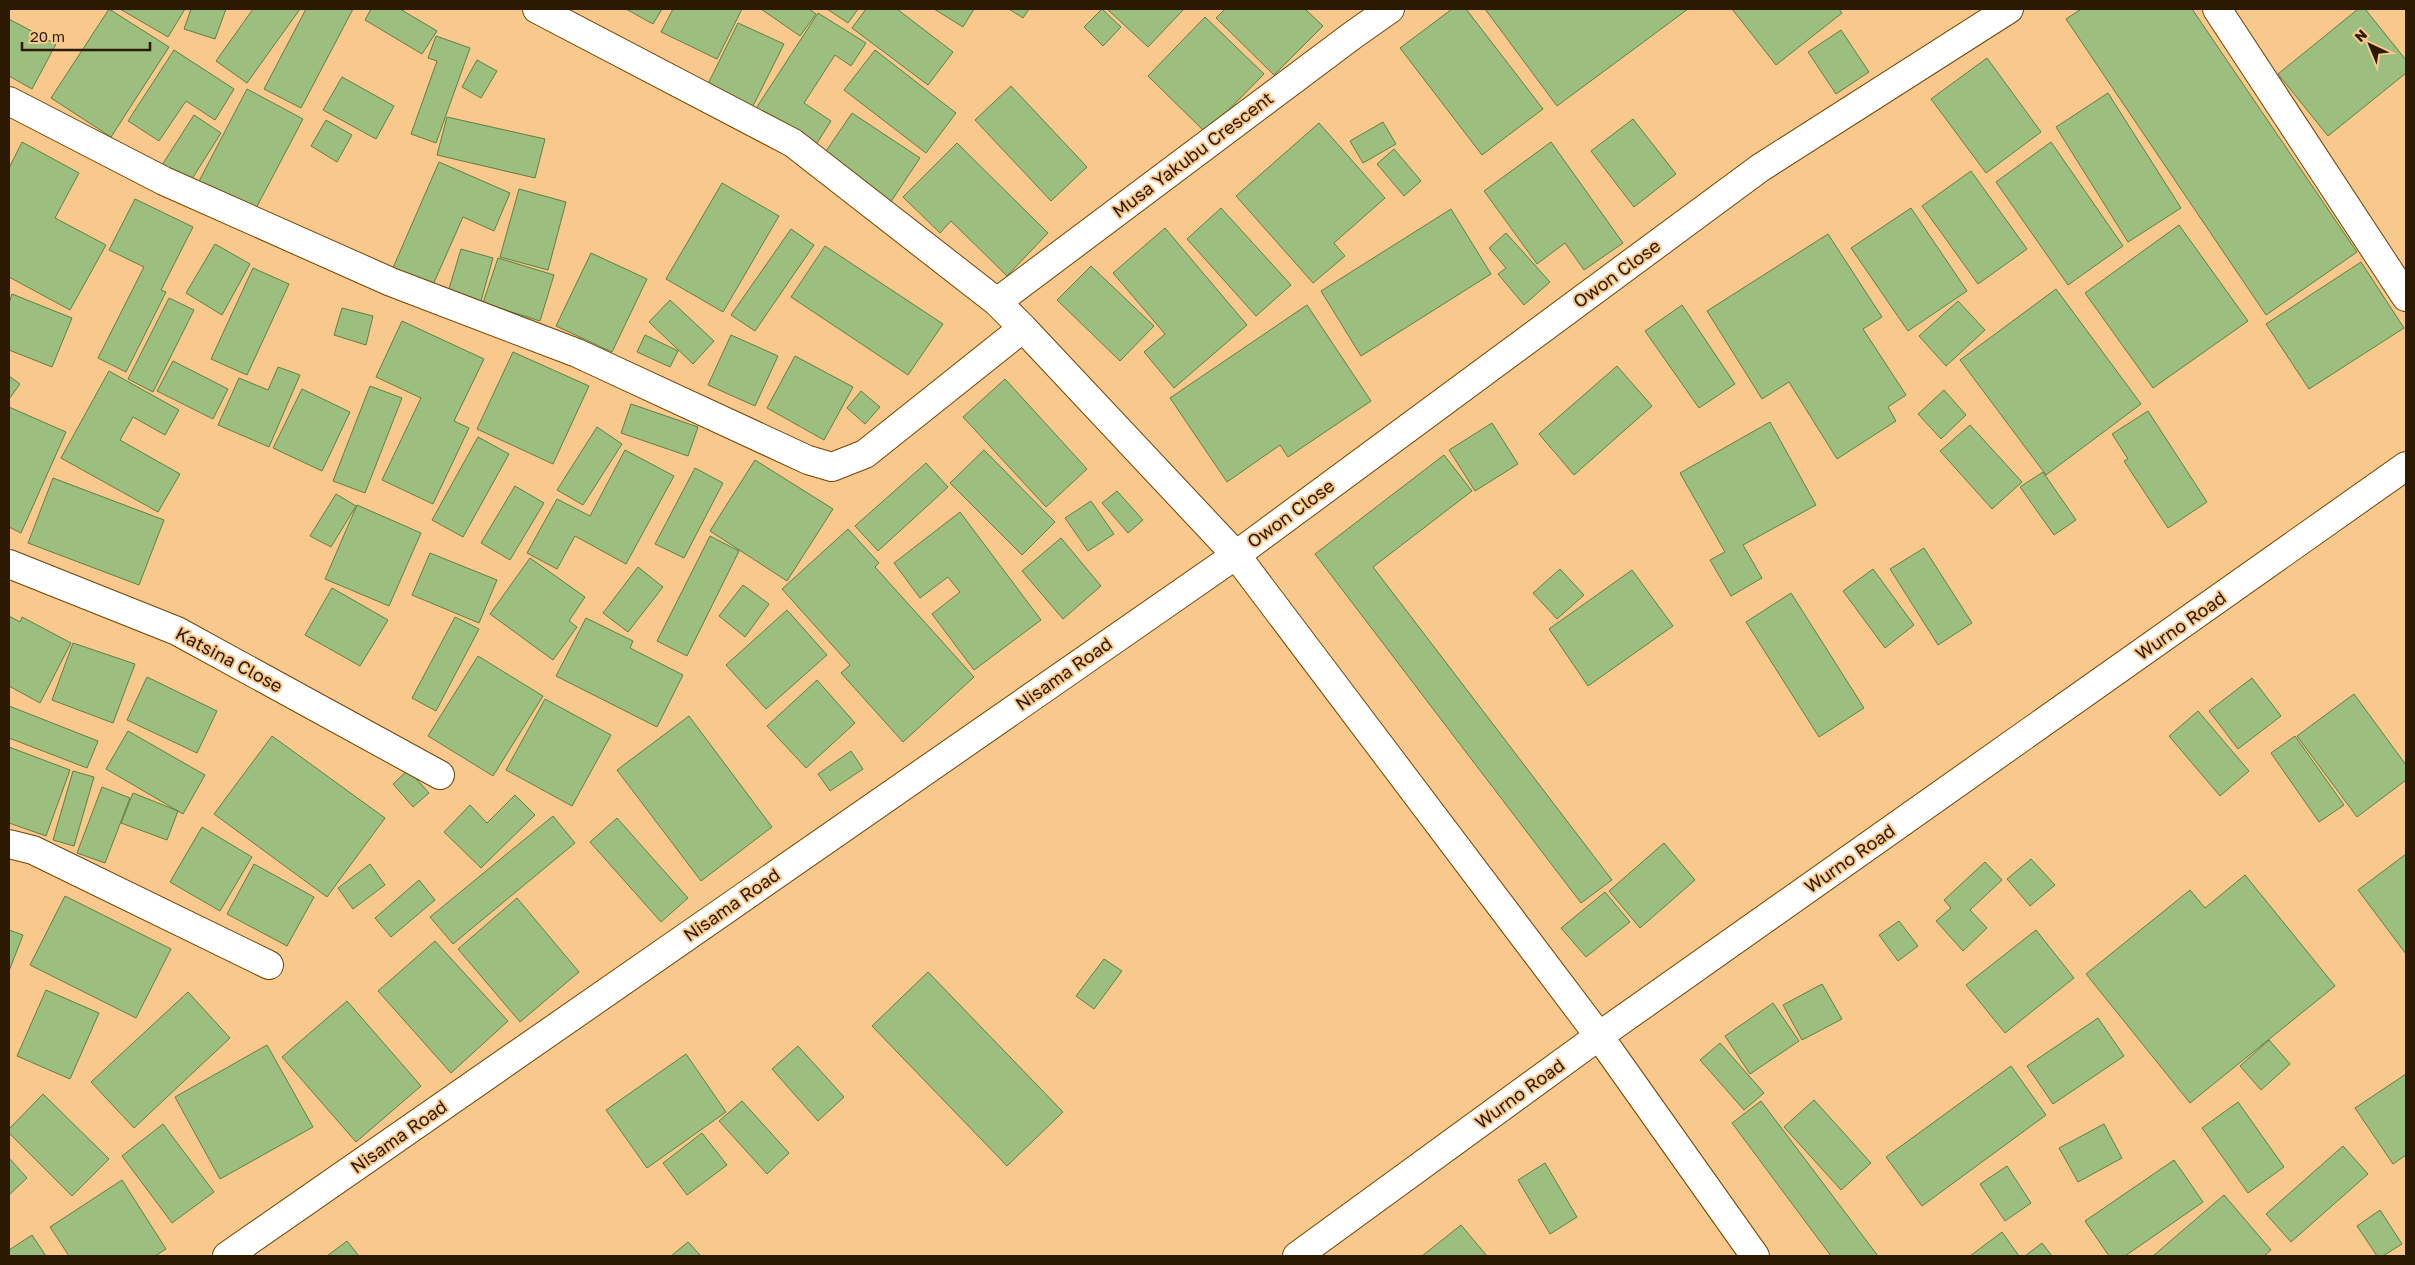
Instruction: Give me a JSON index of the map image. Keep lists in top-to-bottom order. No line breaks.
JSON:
{"streets":{"street":["Musa Yakubu Crescent","Owon Close","Wurno Road","Katsina Close","Nisama Road"]},"crossings":[["Owon Close","Nisama Road"]],"scale_bar":"20 m","north":"top left"}
